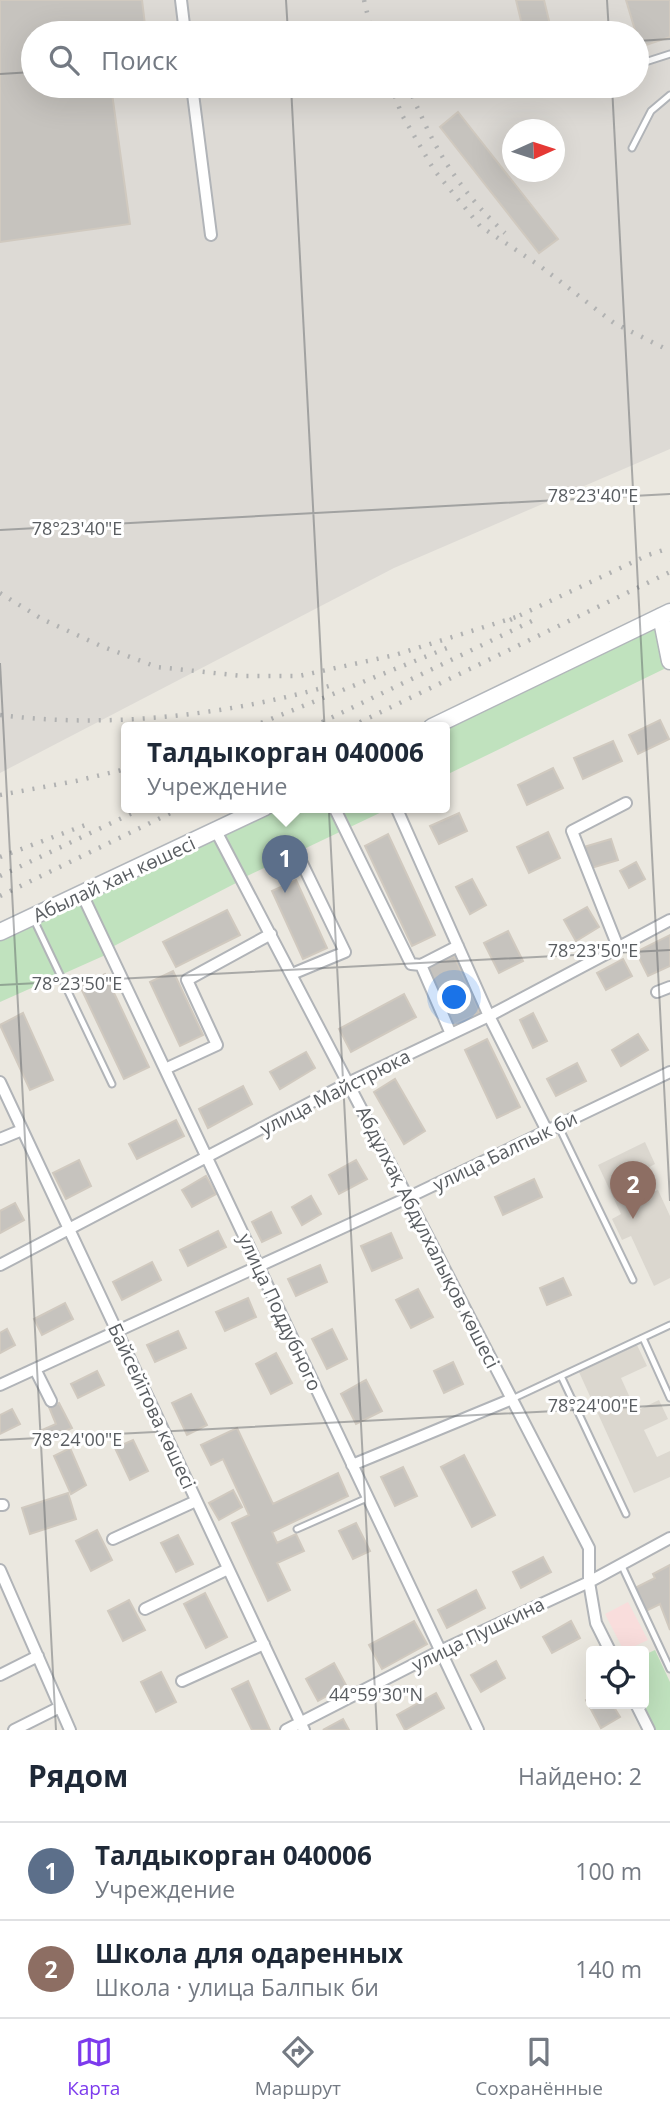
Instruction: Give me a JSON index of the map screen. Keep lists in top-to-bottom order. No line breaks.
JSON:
{"streets":{"main road":["Абылай хан көшесі"],"street":["улица Майстрюка","улица Балпык би","Абдұлхақ Абдұлхалықов көшесі","улица Поддубного","Байсейітова көшесі","улица Пушкина"]},"crossings":[["Абылай хан көшесі","Абдұлхақ Абдұлхалықов көшесі"],["Абылай хан көшесі","улица Поддубного"],["улица Майстрюка","Абдұлхақ Абдұлхалықов көшесі"],["улица Майстрюка","улица Поддубного"],["улица Майстрюка","Байсейітова көшесі"],["улица Балпык би","Абдұлхақ Абдұлхалықов көшесі"],["улица Балпык би","улица Поддубного"],["улица Балпык би","Байсейітова көшесі"],["Абдұлхақ Абдұлхалықов көшесі","улица Пушкина"],["улица Поддубного","улица Пушкина"],["Байсейітова көшесі","улица Пушкина"]],"north":"right","page":{"search":"Поиск","popup":["Талдыкорган 040006","Учреждение"],"pins":["1","2"],"heading":["Рядом","Найдено: 2"],"list":[{"mark":"1","name":"Талдыкорган 040006","note":"Учреждение","value":"100 m"},{"mark":"2","name":"Школа для одаренных","note":"Школа · улица Балпык би","value":"140 m"}],"nav":["Карта","Маршрут","Сохранённые"]},"coordinates":["78°23'40\"E","78°23'50\"E","78°24'00\"E","44°59'30\"N"]}
